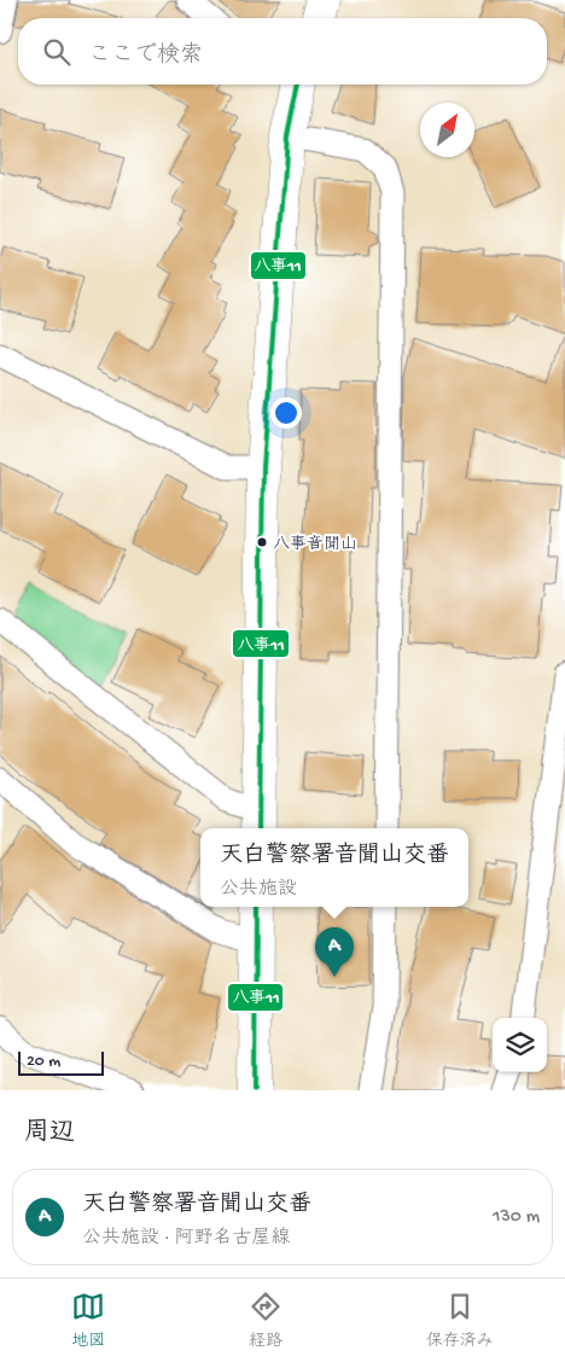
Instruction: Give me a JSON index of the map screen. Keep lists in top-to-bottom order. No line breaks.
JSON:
{"places":["八事音聞山"],"lines":["transit line 八事11"],"scale_bar":"20 m","north":"top right","page":{"search":"ここで検索","popup":["天白警察署音聞山交番","公共施設"],"pins":"A","scale":"20 m","heading":"周辺","list":[{"mark":"A","name":"天白警察署音聞山交番","note":"公共施設 · 阿野名古屋線","value":"130 m"}],"nav":["地図","経路","保存済み"]}}
